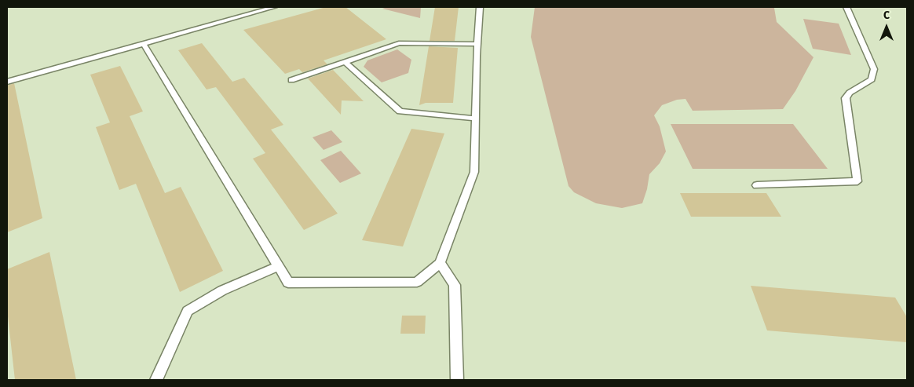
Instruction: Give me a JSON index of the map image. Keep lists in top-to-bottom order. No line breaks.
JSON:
{"north":"top"}
